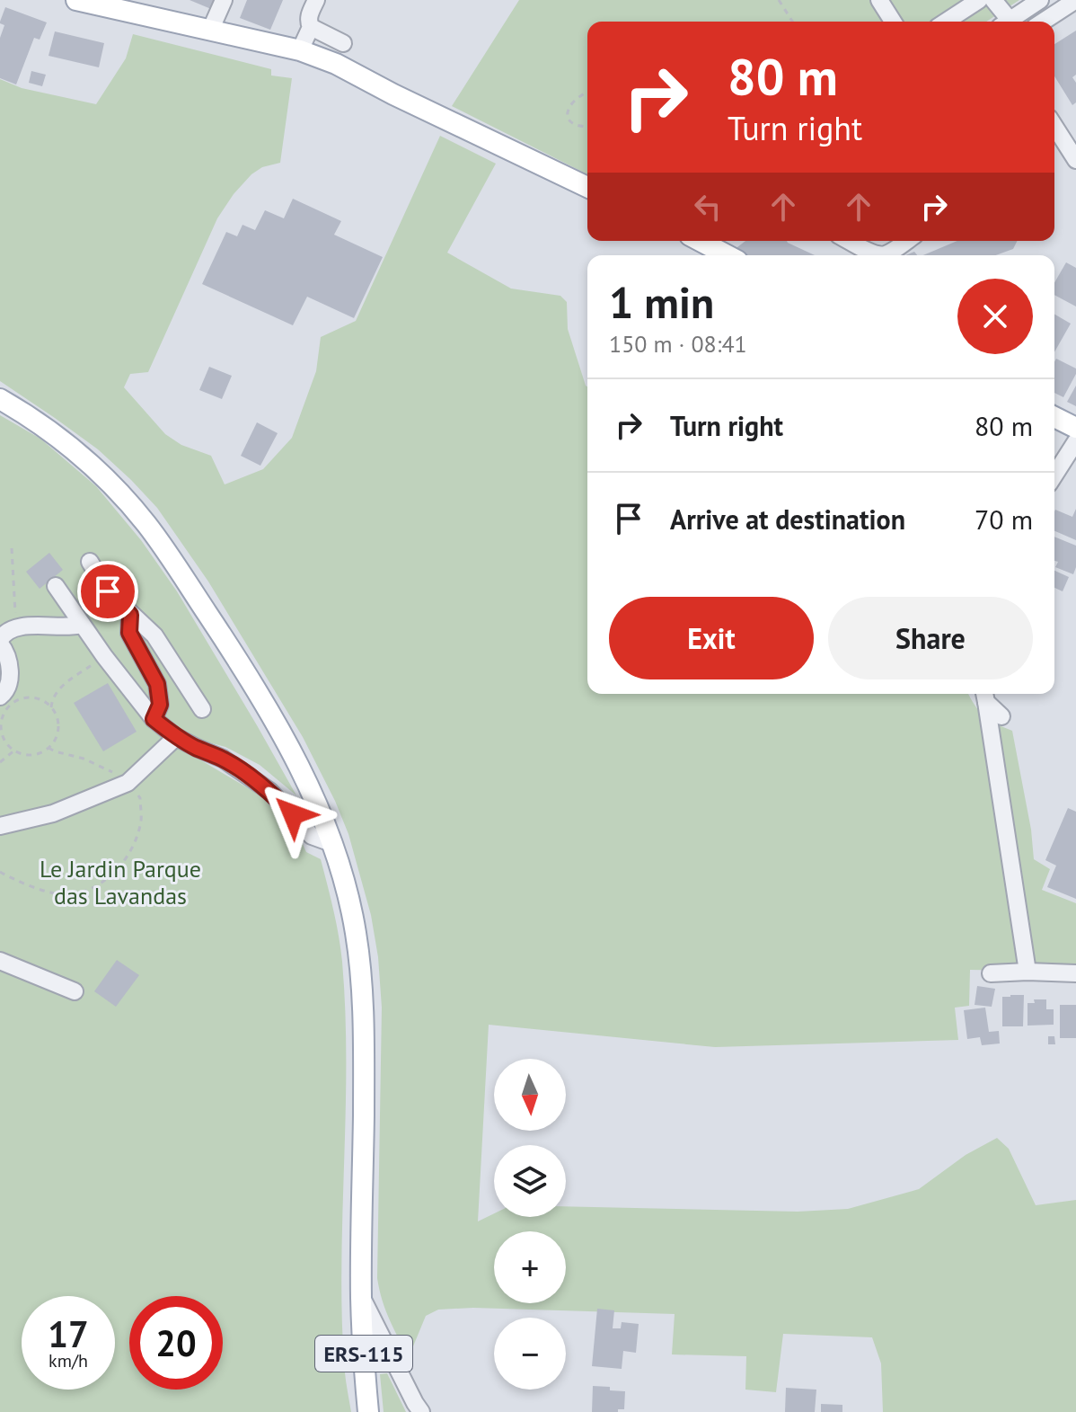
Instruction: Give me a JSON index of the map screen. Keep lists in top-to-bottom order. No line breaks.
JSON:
{"streets":{"main road":["ERS-115"]},"parks":["Le Jardin Parque das Lavandas"],"north":"bottom","page":{"turn":["80 m","Turn right"],"heading":["1 min","150 m · 08:41"],"list":[{"name":"Turn right","value":"80 m"},{"name":"Arrive at destination","value":"70 m"}],"buttons":["Exit","Share"],"map_buttons":["+","−"],"speed":"17 km/h","limit":"20"}}
